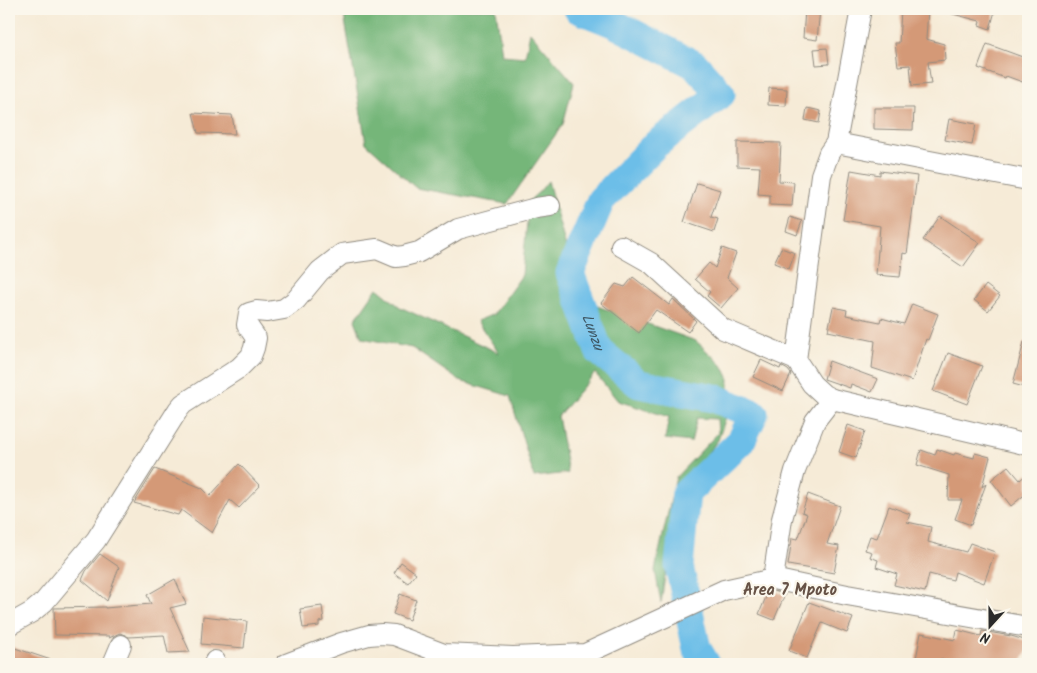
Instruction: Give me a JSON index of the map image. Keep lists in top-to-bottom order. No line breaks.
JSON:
{"districts":["Area 7 Mpoto"],"water":["Lunzu"],"north":"bottom"}
